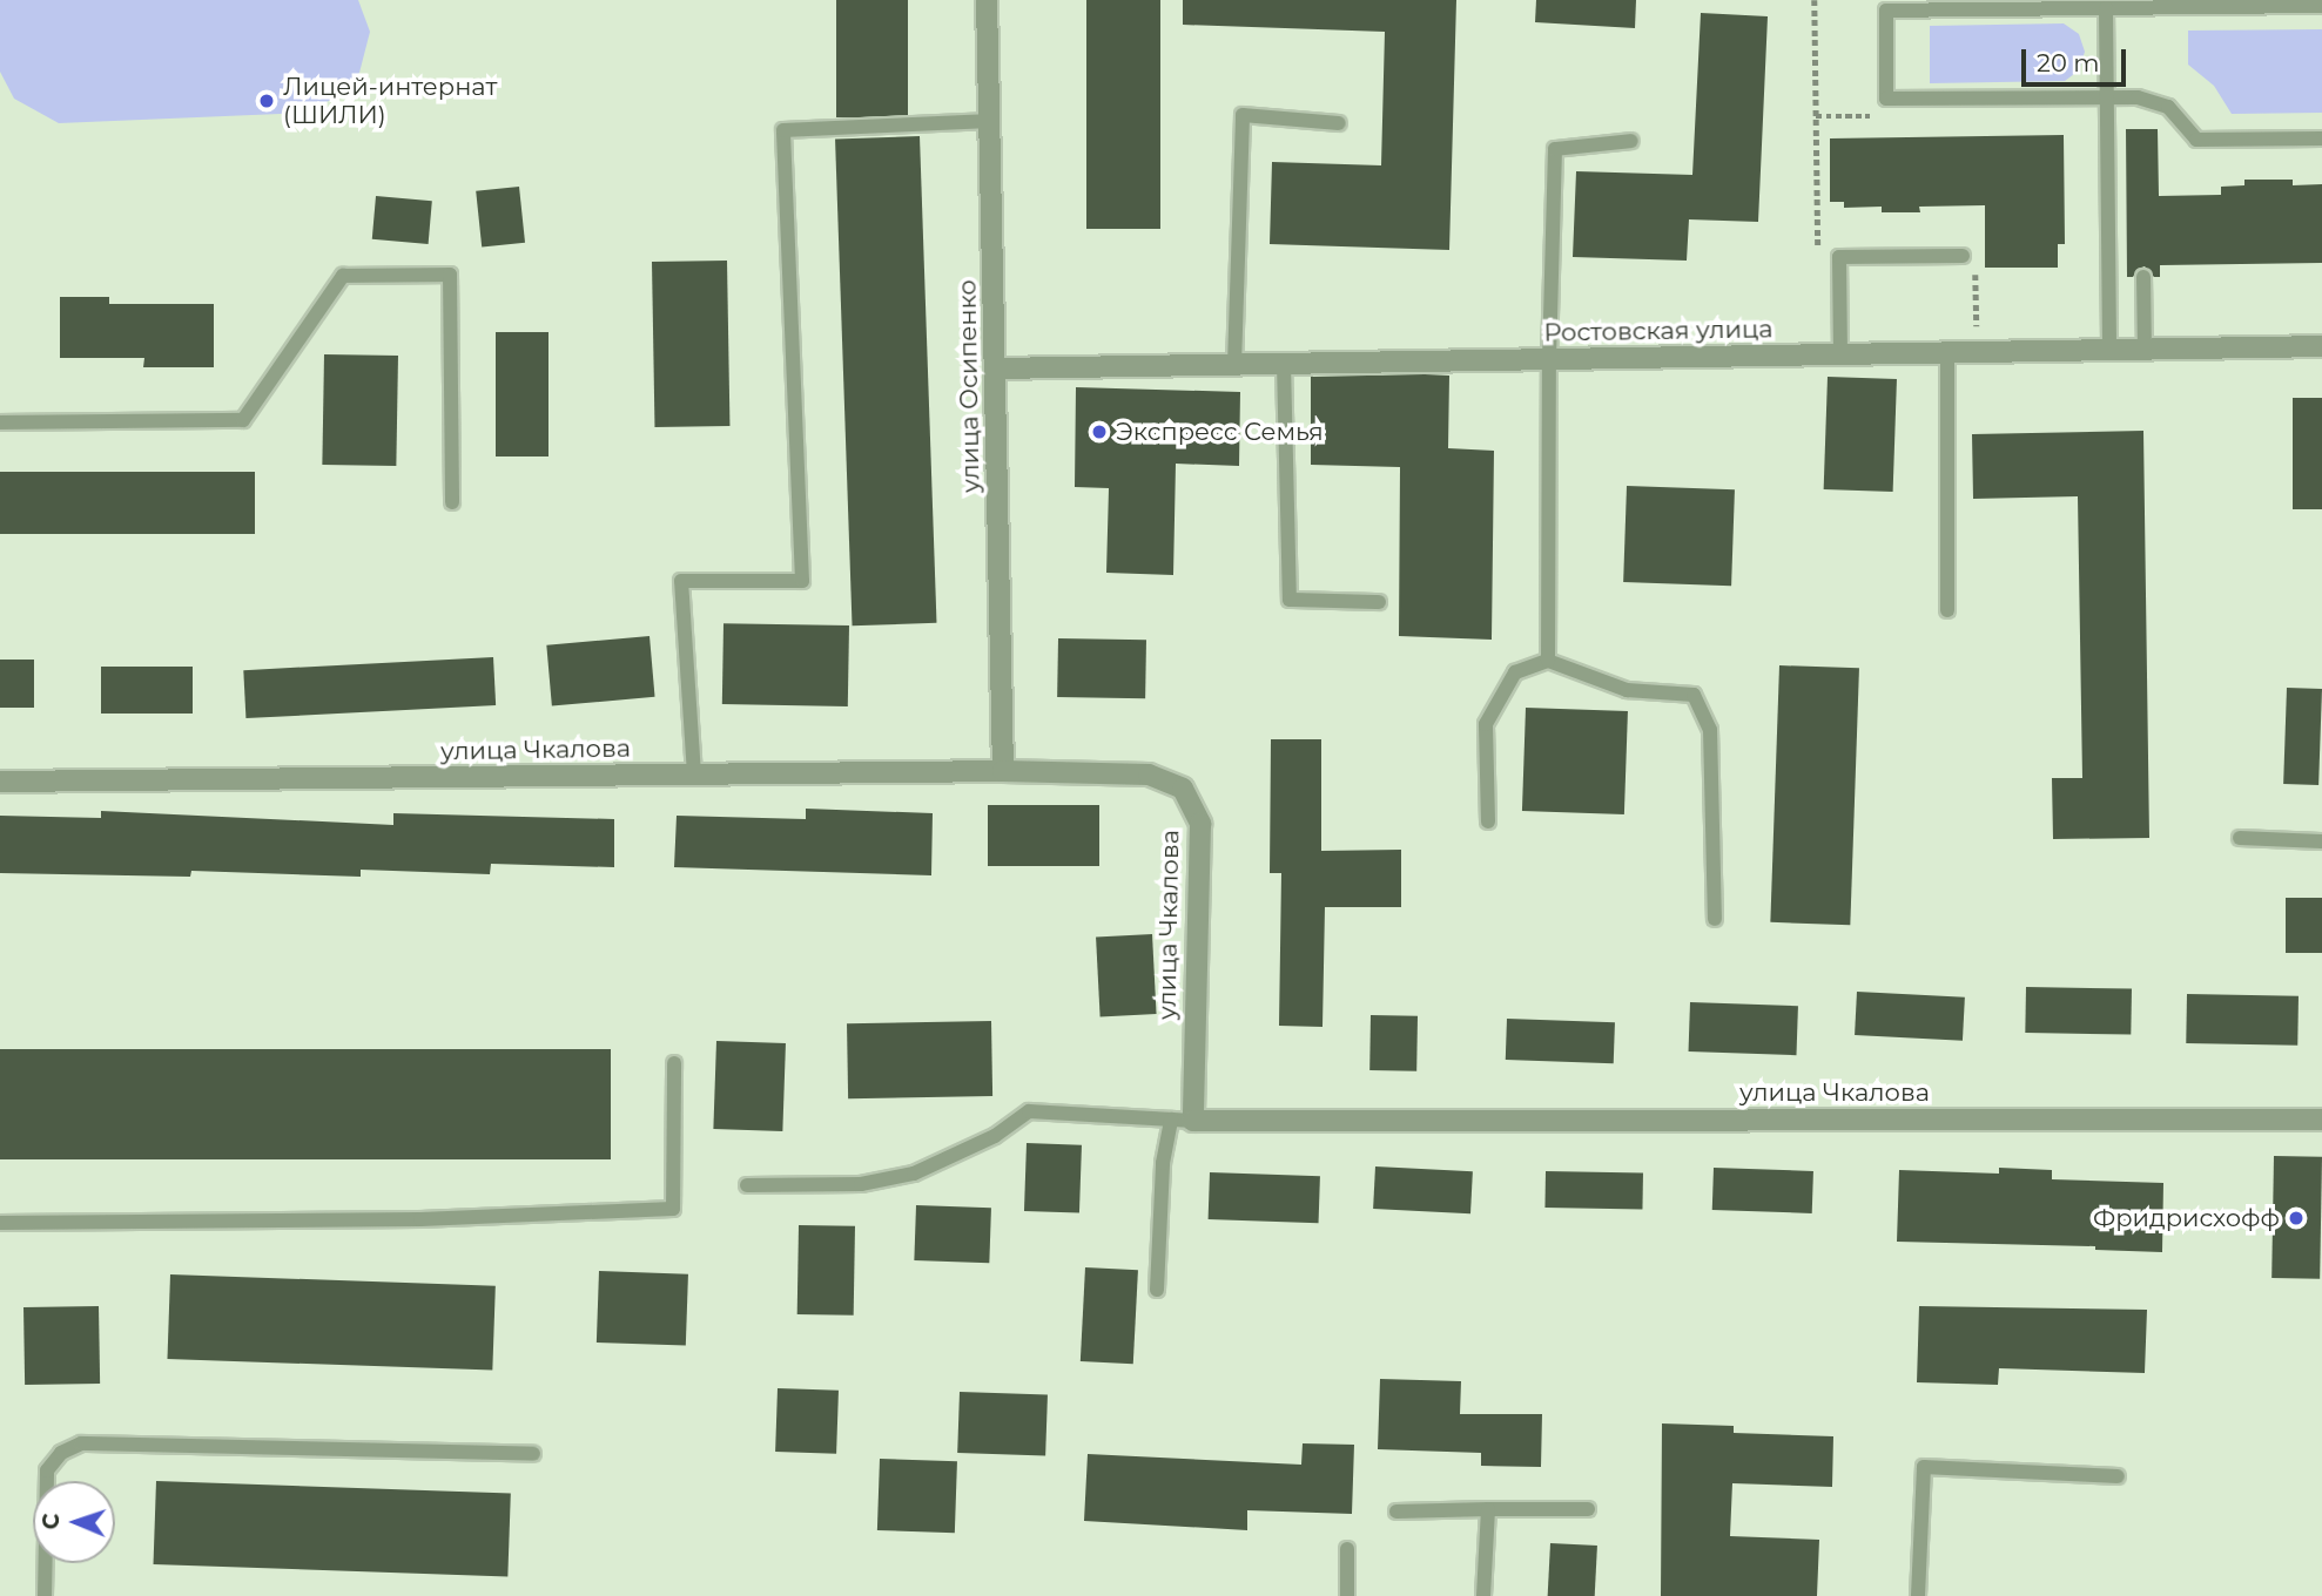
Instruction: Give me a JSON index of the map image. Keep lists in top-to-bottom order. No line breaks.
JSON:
{"streets":{"street":["Ростовская улица","улица Осипенко","улица Чкалова"]},"crossings":[["Ростовская улица","улица Осипенко"],["улица Осипенко","улица Чкалова"]],"places":["Лицей-интернат (ШИЛИ)","Экспресс Семья","Фридрисхофф"],"scale_bar":"20 m","north":"left"}
